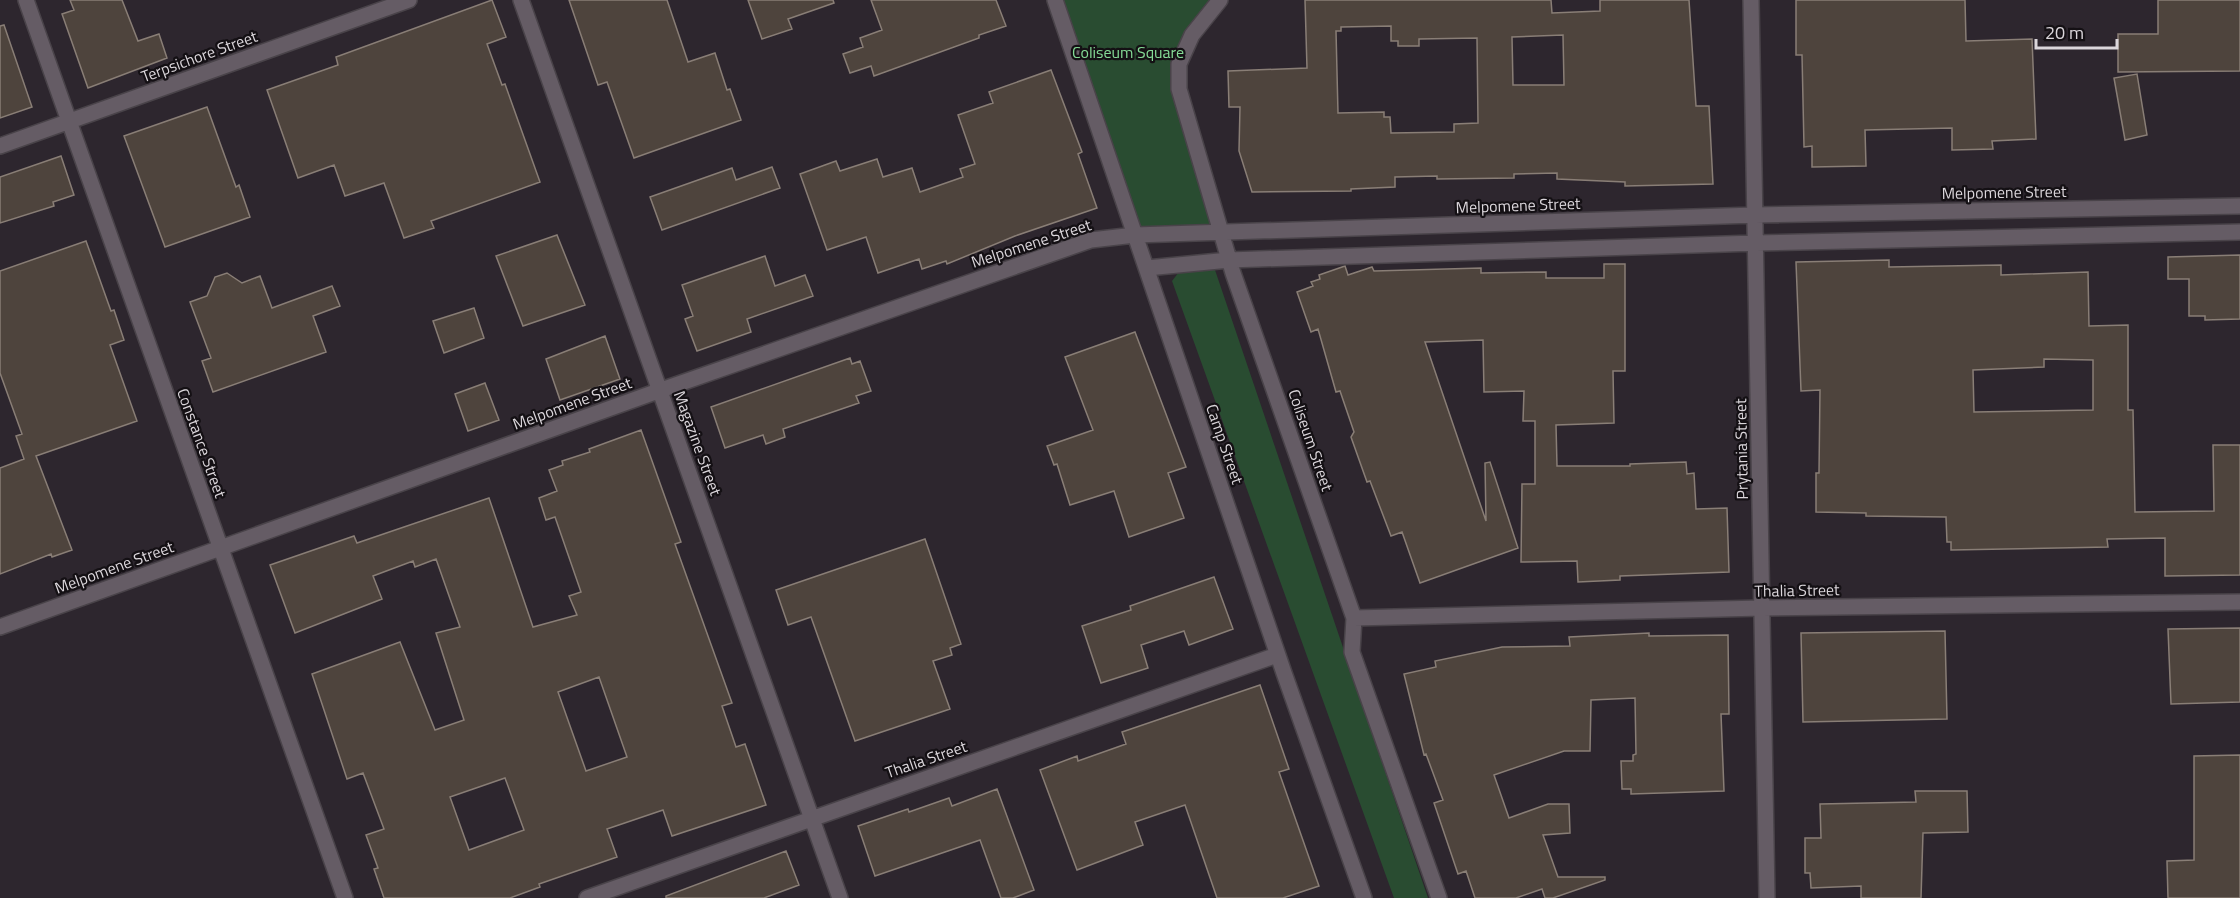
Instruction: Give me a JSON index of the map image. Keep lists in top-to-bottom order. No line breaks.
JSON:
{"streets":{"street":["Terpsichore Street","Melpomene Street","Coliseum Street","Constance Street","Magazine Street","Camp Street","Prytania Street","Thalia Street"]},"crossings":[["Terpsichore Street","Constance Street"],["Melpomene Street","Coliseum Street"],["Melpomene Street","Constance Street"],["Melpomene Street","Magazine Street"],["Melpomene Street","Camp Street"],["Melpomene Street","Prytania Street"],["Coliseum Street","Thalia Street"],["Magazine Street","Thalia Street"],["Camp Street","Thalia Street"],["Prytania Street","Thalia Street"]],"parks":["Coliseum Square"],"scale_bar":"20 m"}
